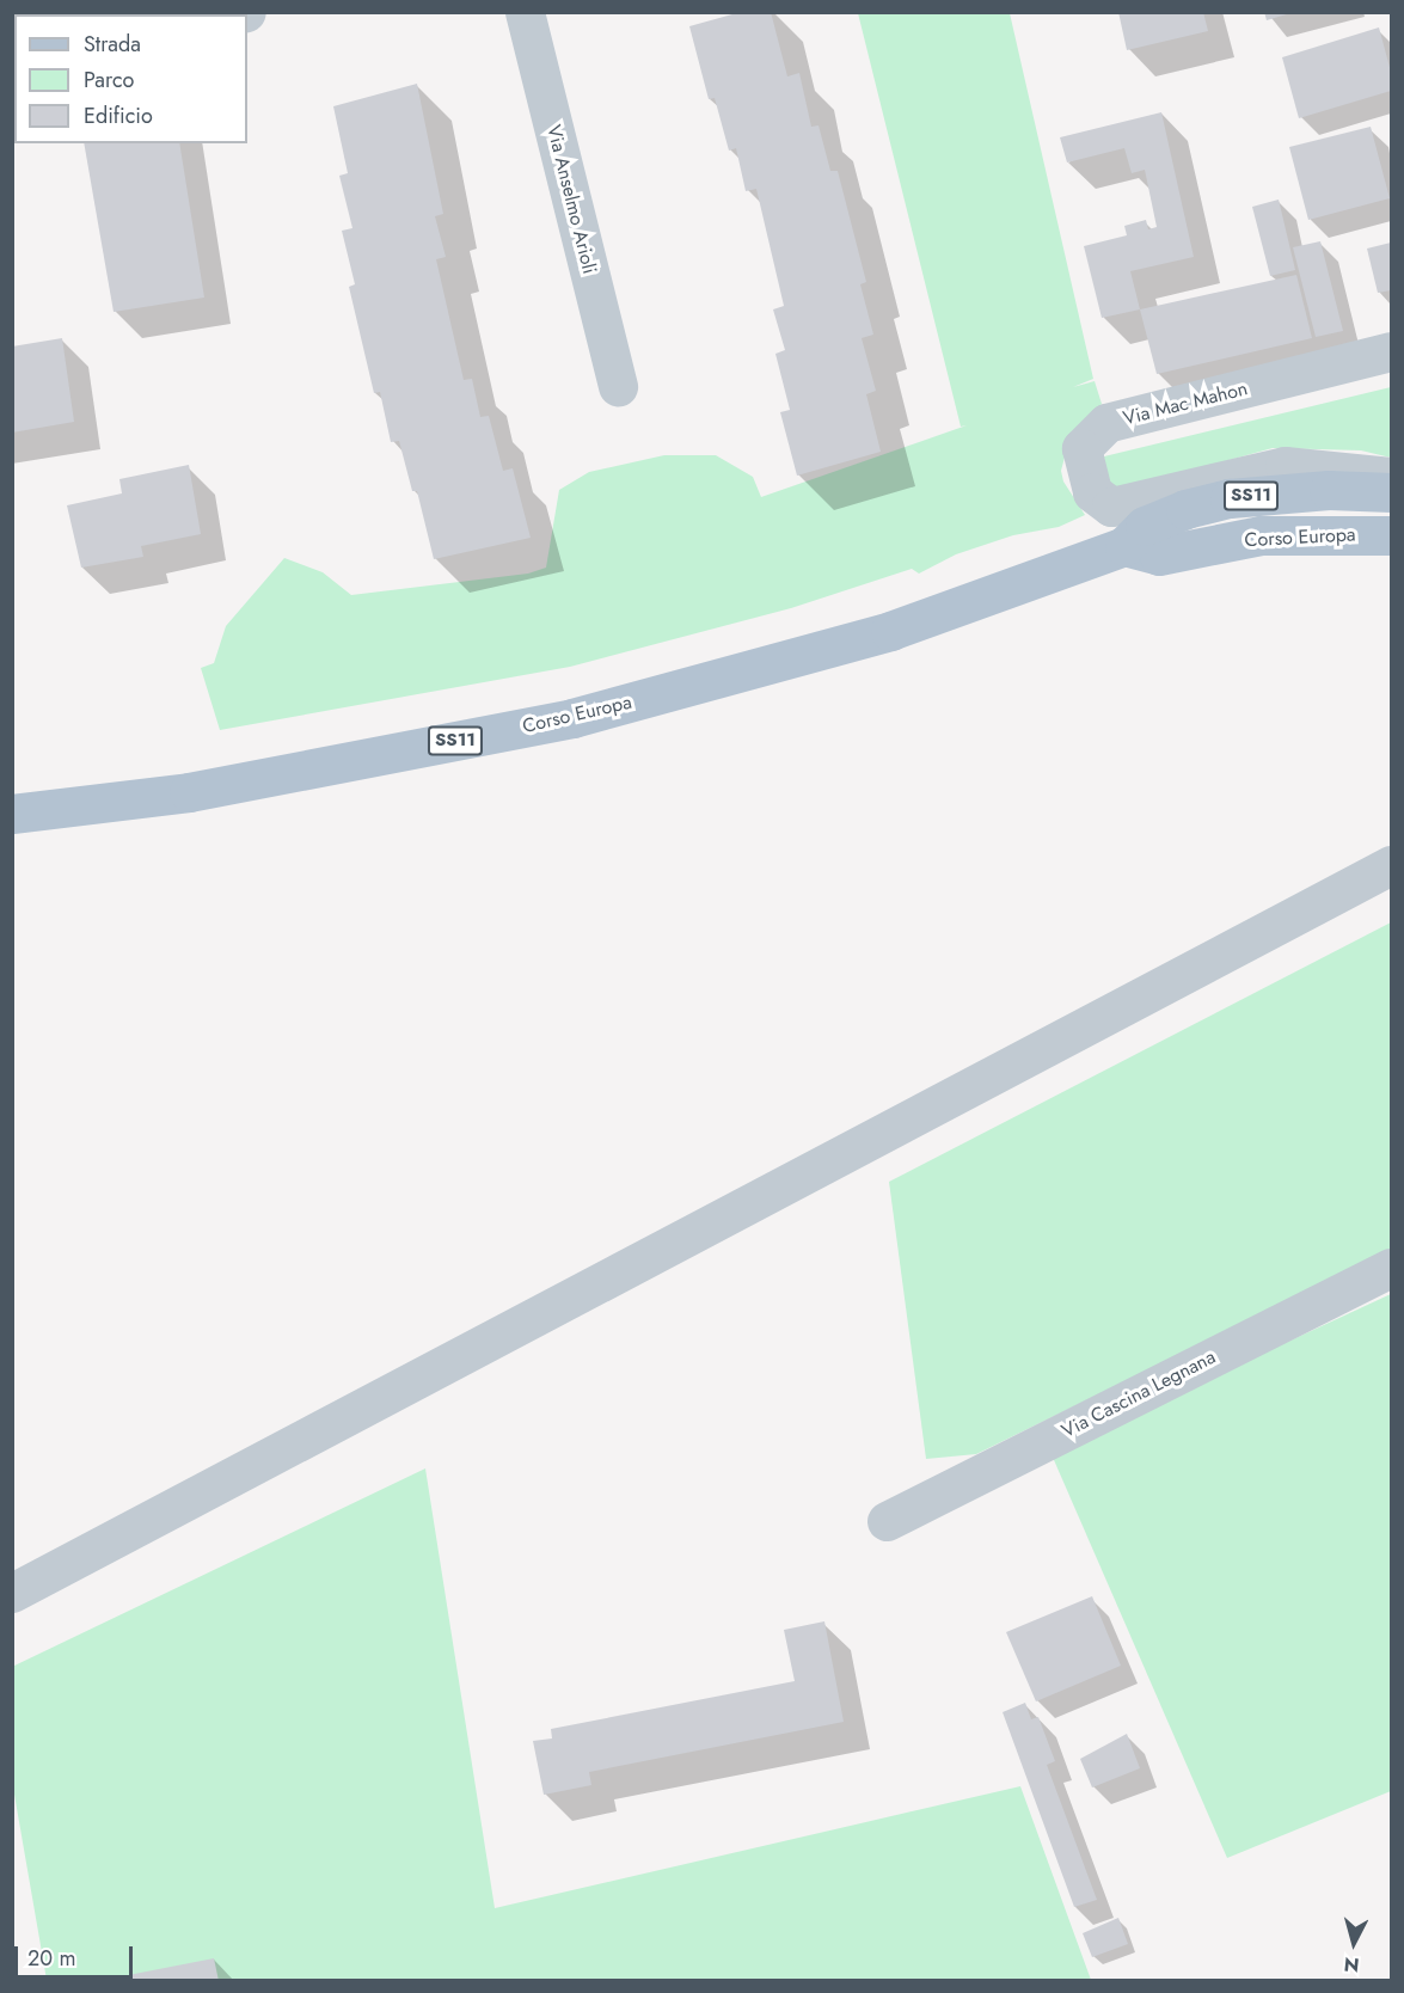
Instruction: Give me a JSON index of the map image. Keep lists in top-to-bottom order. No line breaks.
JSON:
{"streets":{"main road":["SS11","Corso Europa"],"street":["Via Anselmo Arioli","Via Mac Mahon","Via Cascina Legnana"]},"legend":["Strada","Parco","Edificio"],"scale_bar":"20 m","north":"bottom"}
